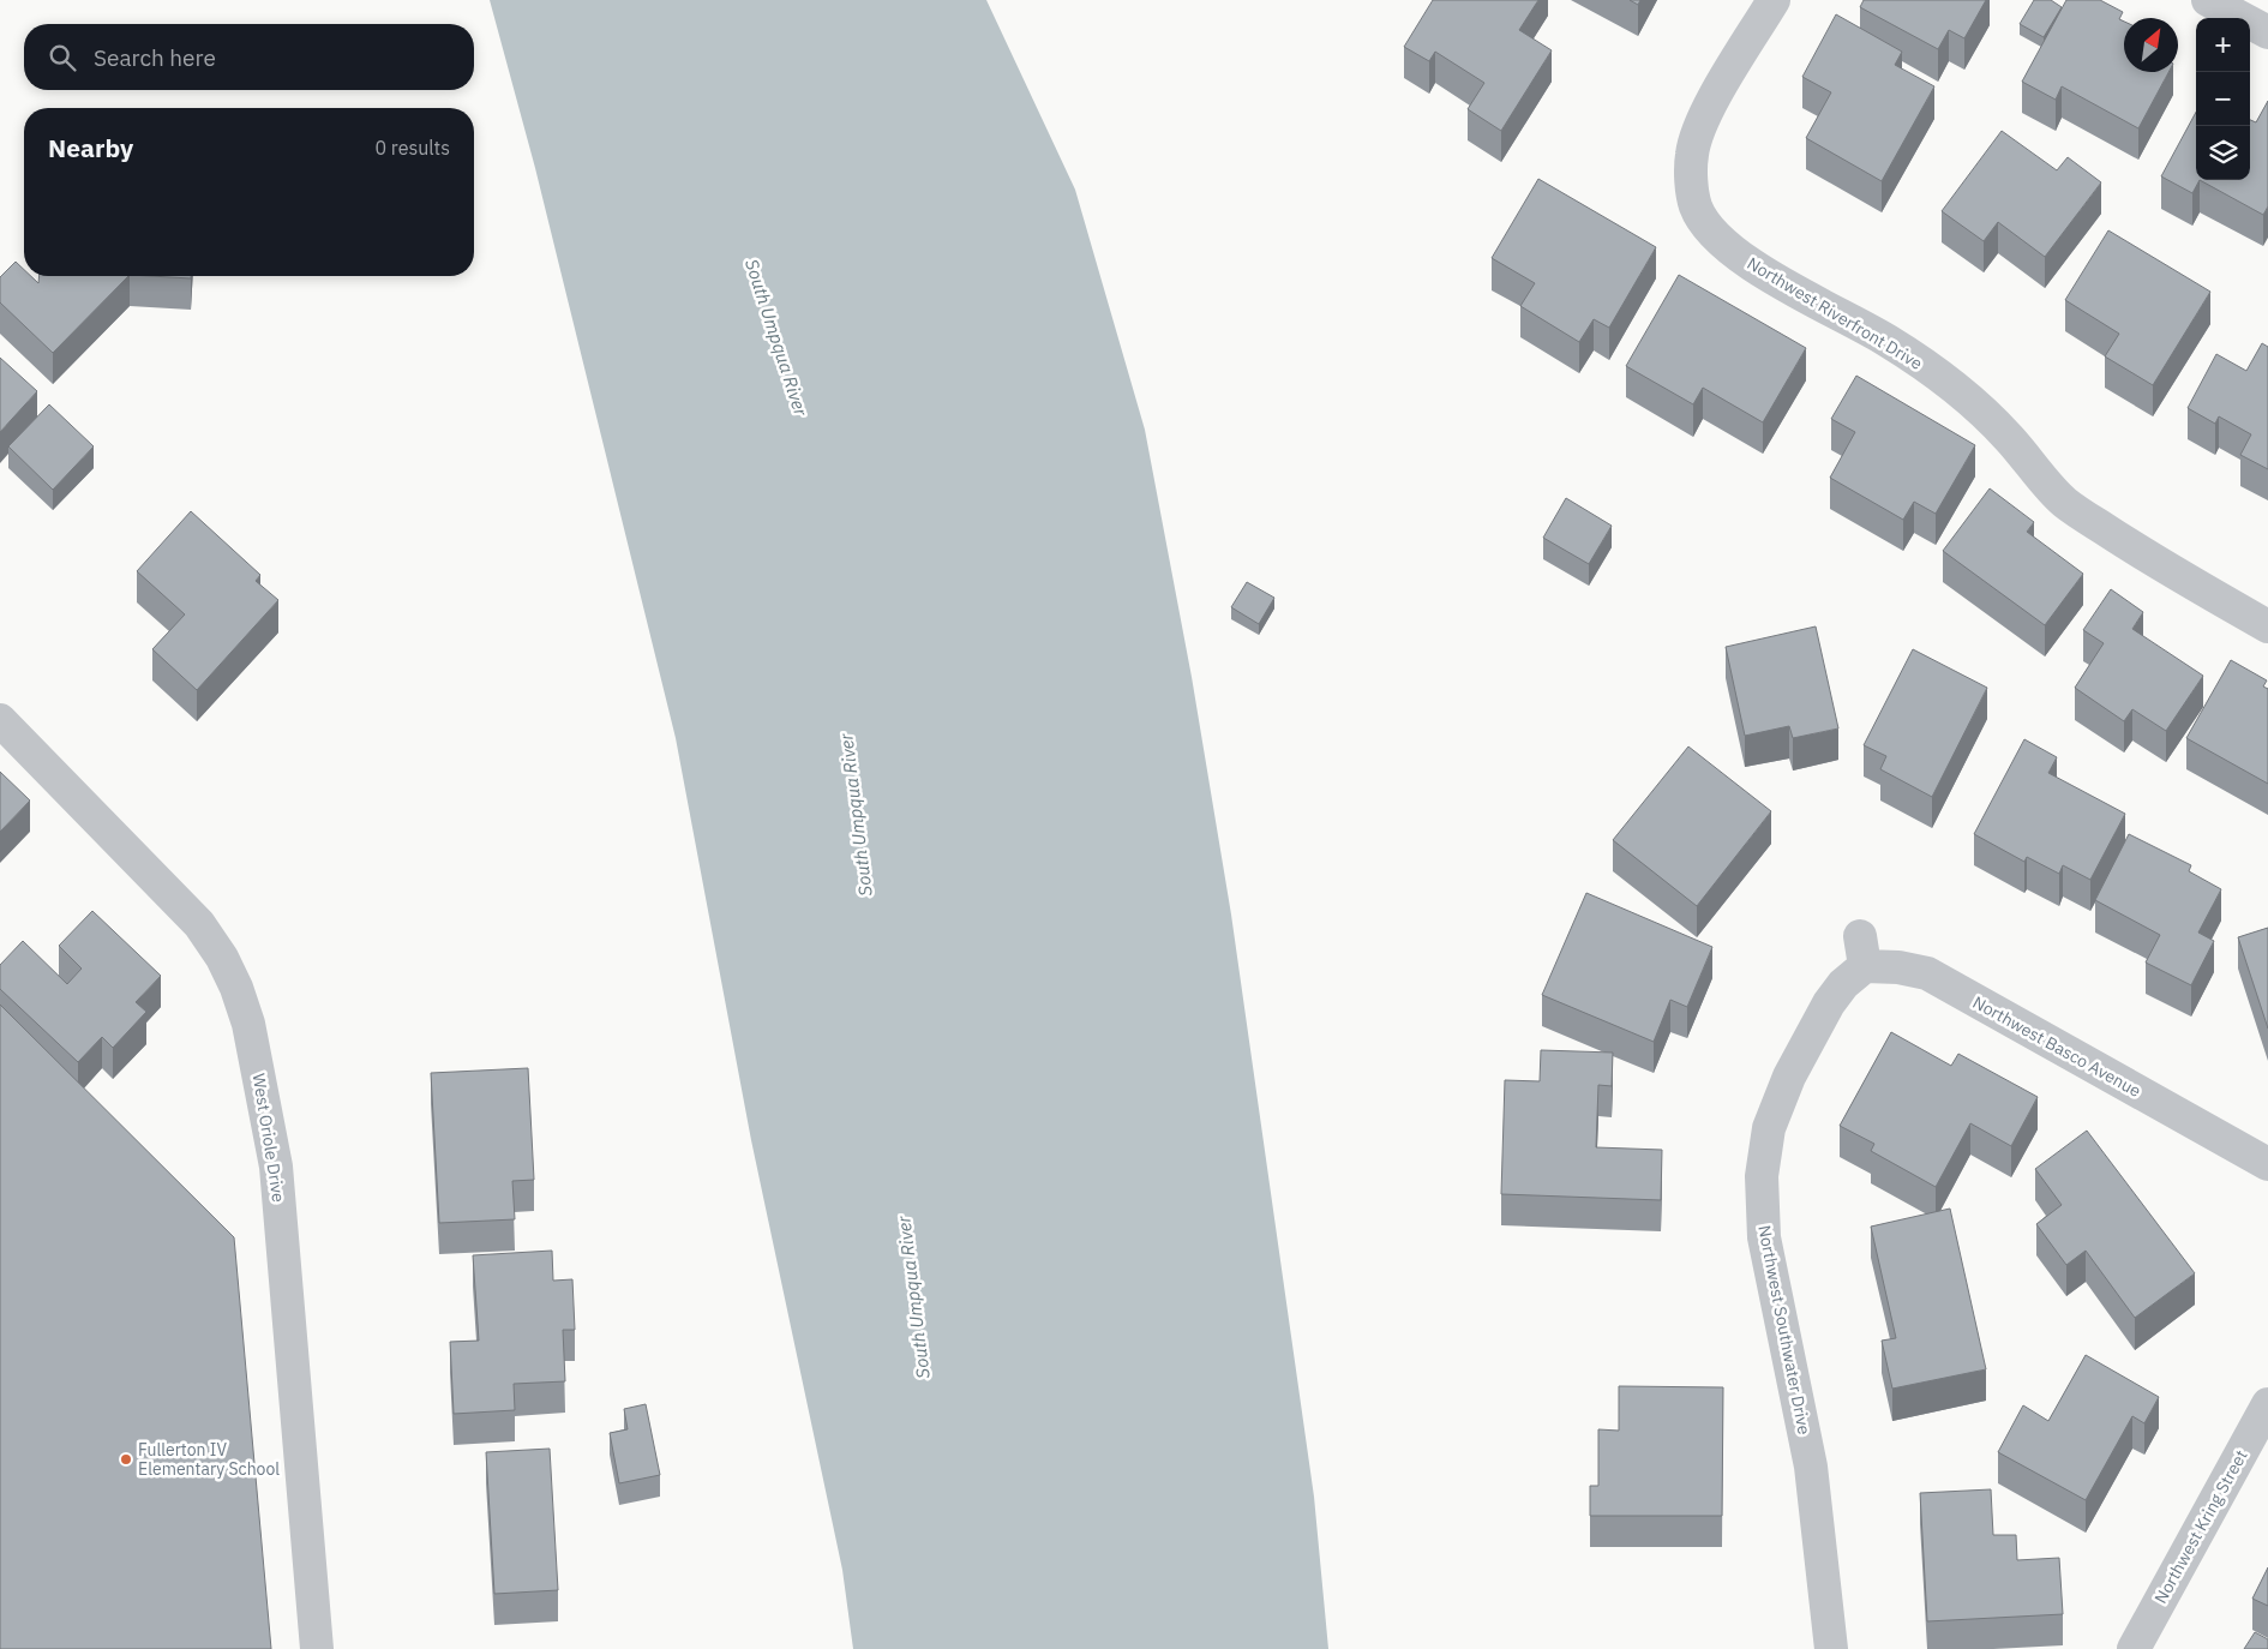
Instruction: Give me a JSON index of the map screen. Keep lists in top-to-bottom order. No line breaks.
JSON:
{"streets":{"street":["Northwest Riverfront Drive","Northwest Basco Avenue","West Oriole Drive","Northwest Southwater Drive","Northwest Kring Street"]},"crossings":[["Northwest Basco Avenue","Northwest Southwater Drive"]],"water":["South Umpqua River"],"places":["Fullerton IV Elementary School"],"north":"top right","page":{"map_buttons":["+","−"],"search":"Search here","heading":["Nearby","0 results"]}}
